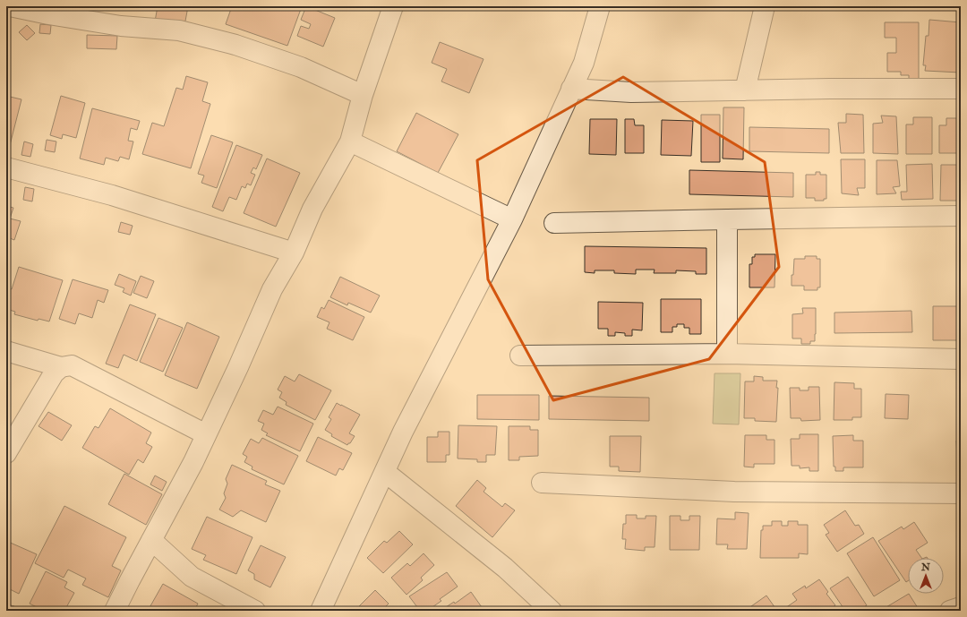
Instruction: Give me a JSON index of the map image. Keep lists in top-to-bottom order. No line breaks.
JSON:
{"north":"top"}
